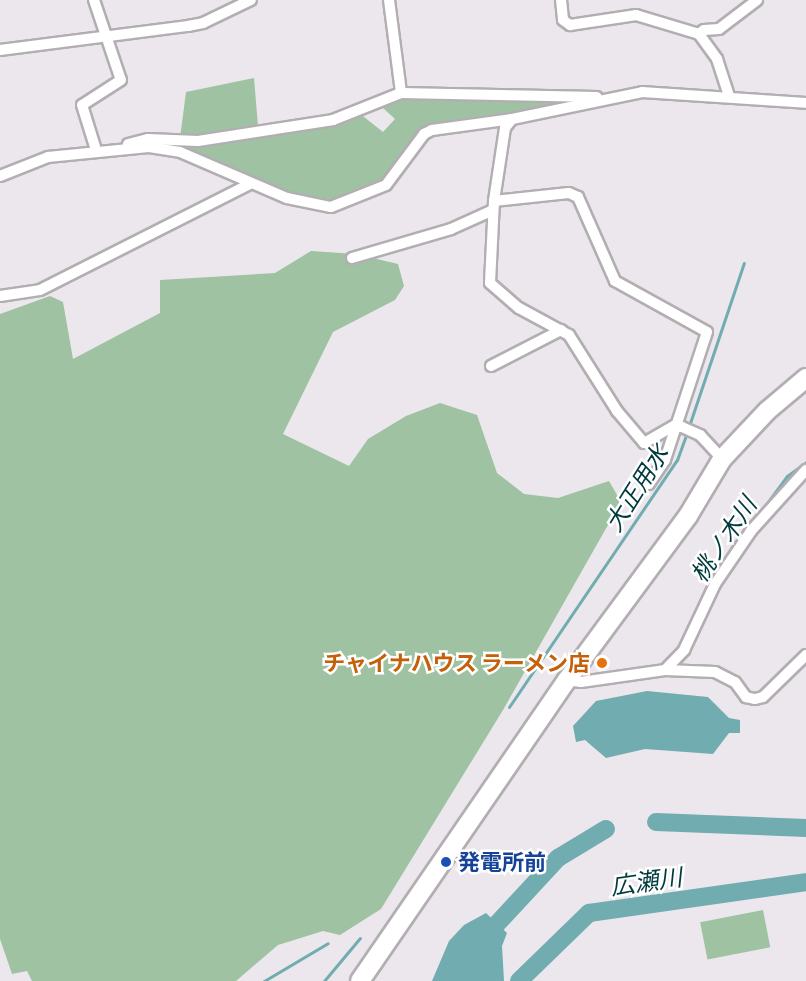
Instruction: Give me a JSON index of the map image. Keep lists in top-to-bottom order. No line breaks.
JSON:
{"water":["大正用水","桃ノ木川","広瀬川"],"places":["チャイナハウス ラーメン店","発電所前"]}
